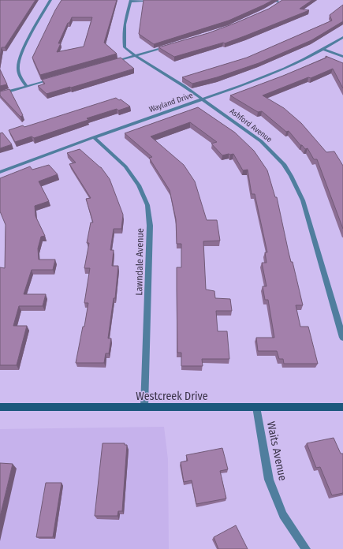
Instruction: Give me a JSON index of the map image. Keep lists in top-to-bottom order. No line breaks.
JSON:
{"streets":{"street":["Wayland Drive","Ashford Avenue","Lawndale Avenue","Westcreek Drive","Waits Avenue"]},"crossings":[["Wayland Drive","Ashford Avenue"],["Wayland Drive","Lawndale Avenue"],["Lawndale Avenue","Westcreek Drive"],["Westcreek Drive","Waits Avenue"]]}
